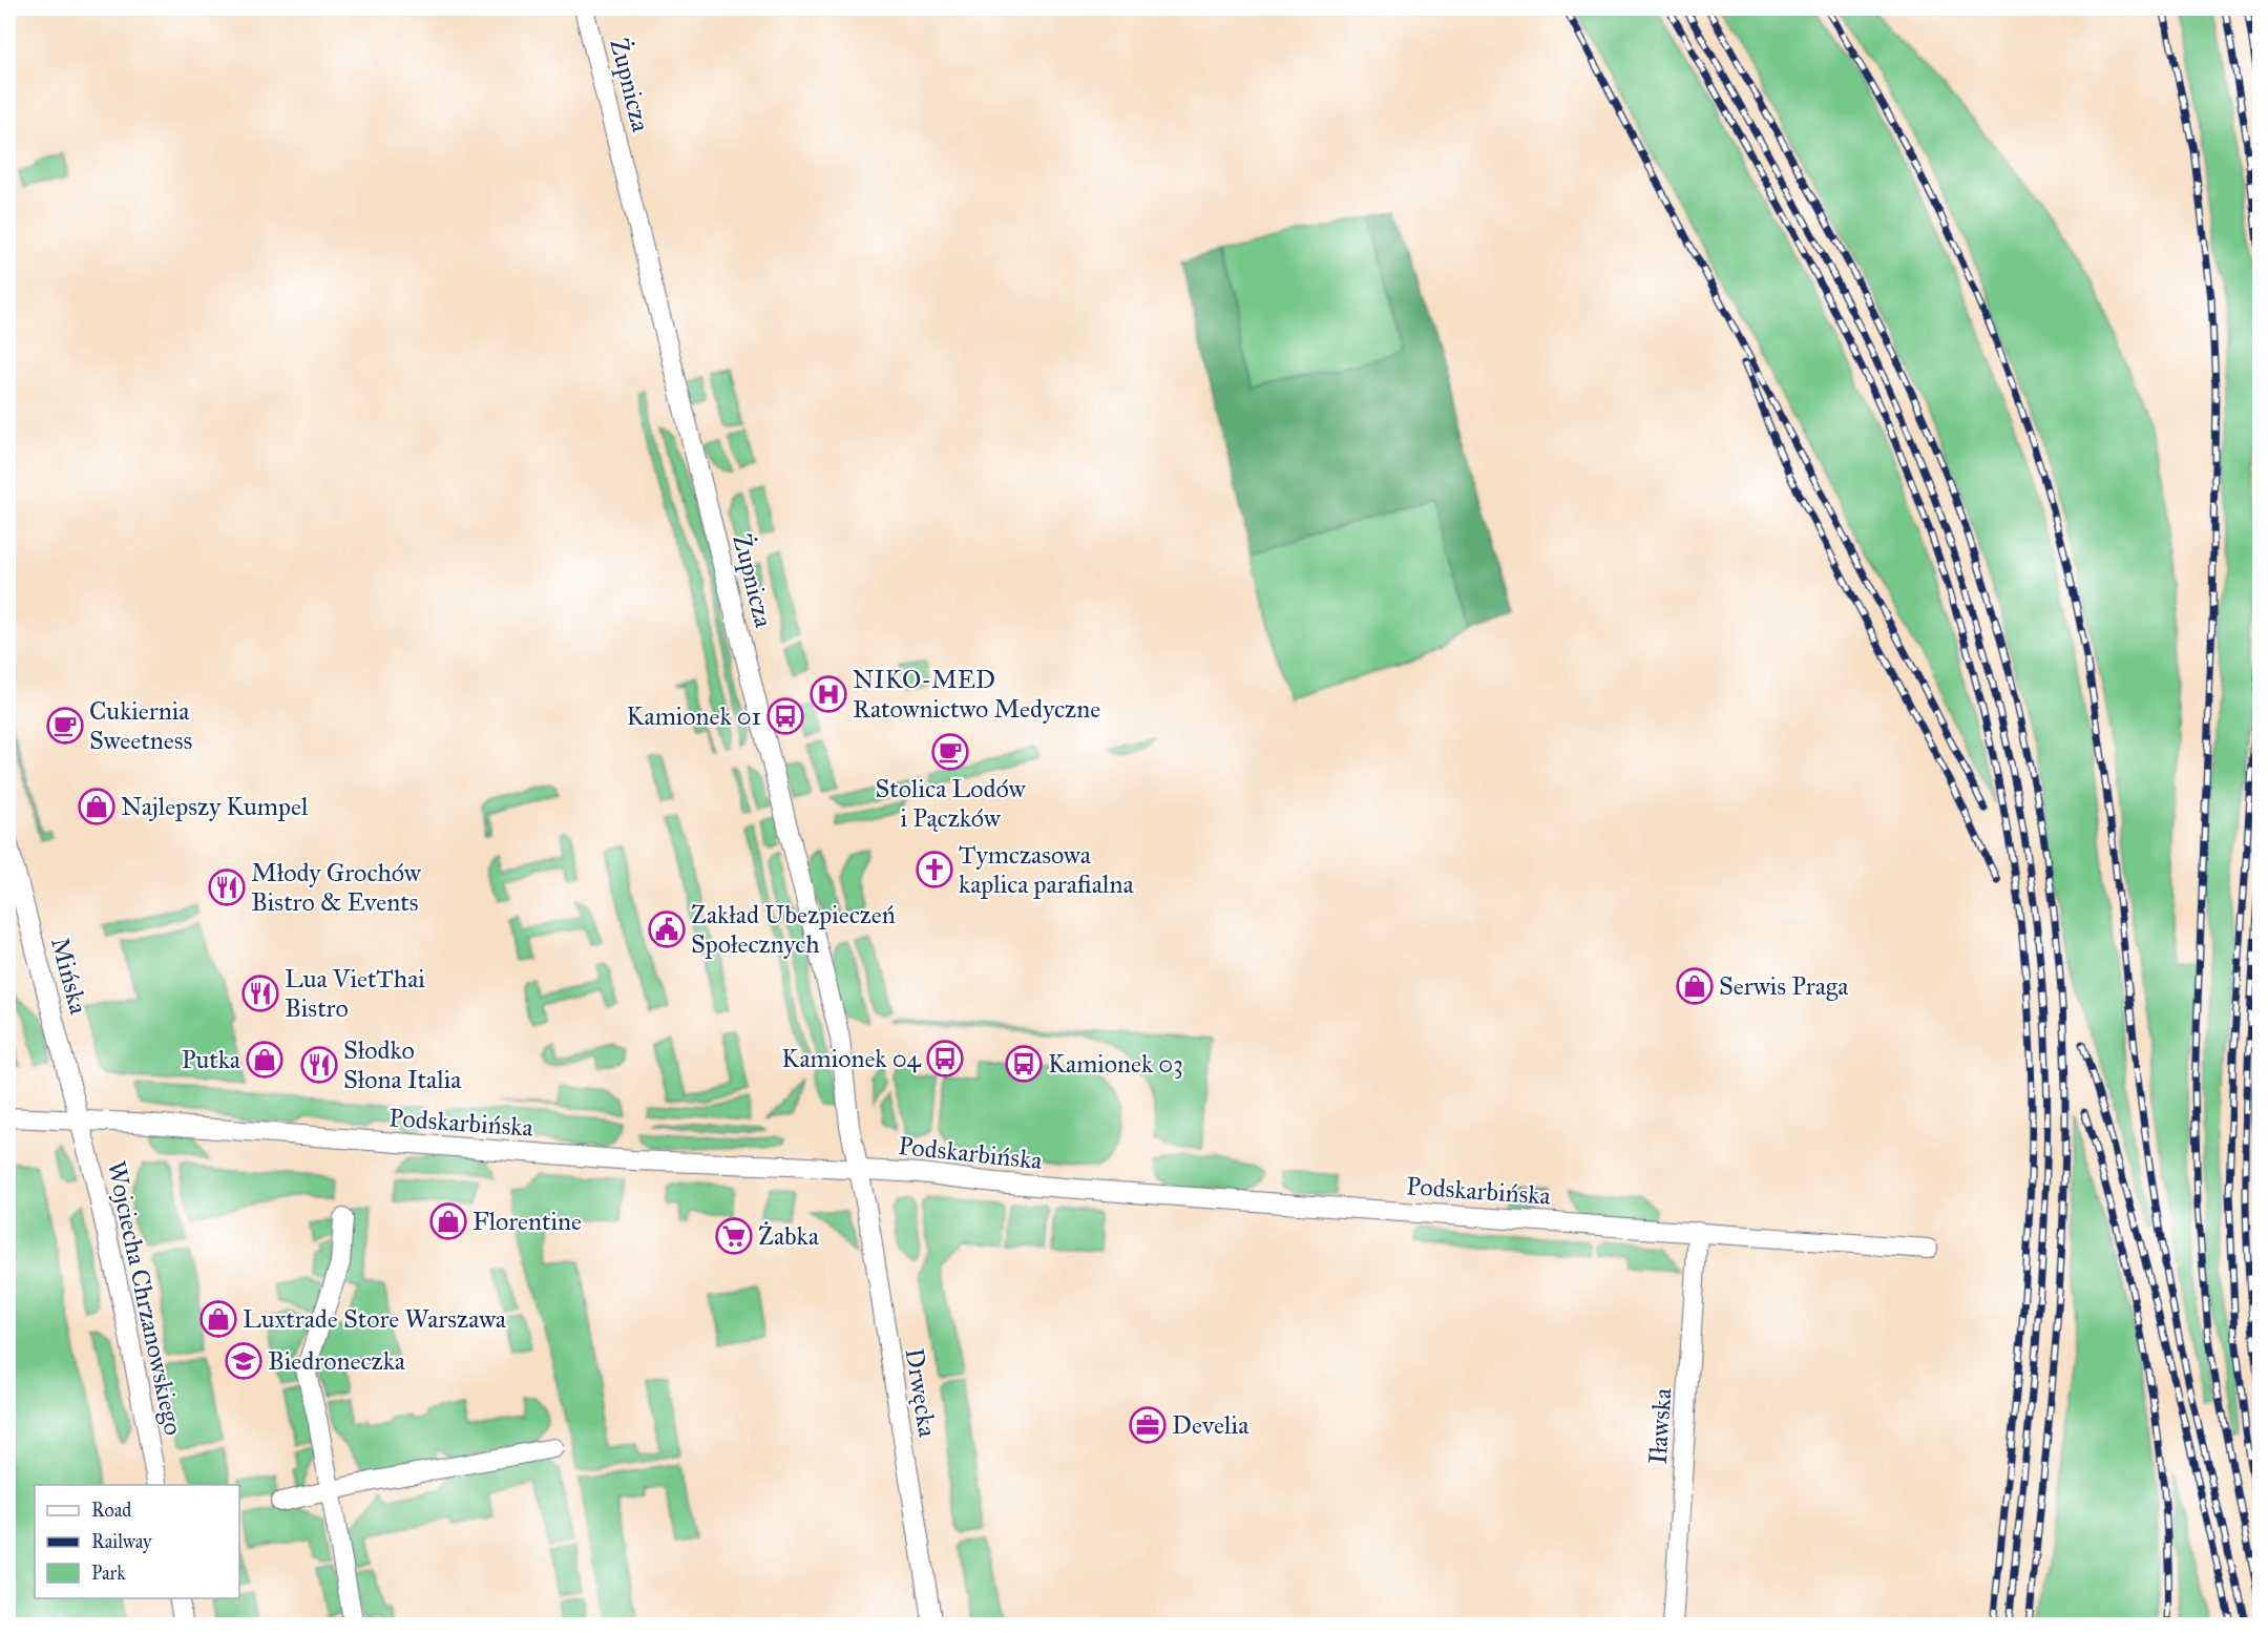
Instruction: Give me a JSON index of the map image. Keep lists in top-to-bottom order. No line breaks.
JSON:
{"streets":{"street":["Żupnicza","Mińska","Podskarbińska","Wojciecha Chrzanowskiego","Drwęcka","Iławska"]},"crossings":[["Żupnicza","Podskarbińska"],["Żupnicza","Drwęcka"],["Mińska","Podskarbińska"],["Mińska","Wojciecha Chrzanowskiego"],["Podskarbińska","Wojciecha Chrzanowskiego"],["Podskarbińska","Drwęcka"],["Podskarbińska","Iławska"]],"places":{"hospital":["NIKO-MED Ratownictwo Medyczne"],"bus stop":["Kamionek 01","Kamionek 04","Kamionek 03"],"cafe":["Cukiernia Sweetness","Stolica Lodów i Pączków"],"shop":["Najlepszy Kumpel","Serwis Praga","Putka","Florentine","Luxtrade Store Warszawa"],"church":["Tymczasowa kaplica parafialna"],"restaurant":["Młody Grochów Bistro & Events","Lua VietThai Bistro","Słodko Słona Italia"],"public building":["Zakład Ubezpieczeń Społecznych"],"supermarket":["Żabka"],"school or university":["Biedroneczka"],"office":["Develia"]},"legend":["Road","Railway","Park"]}
